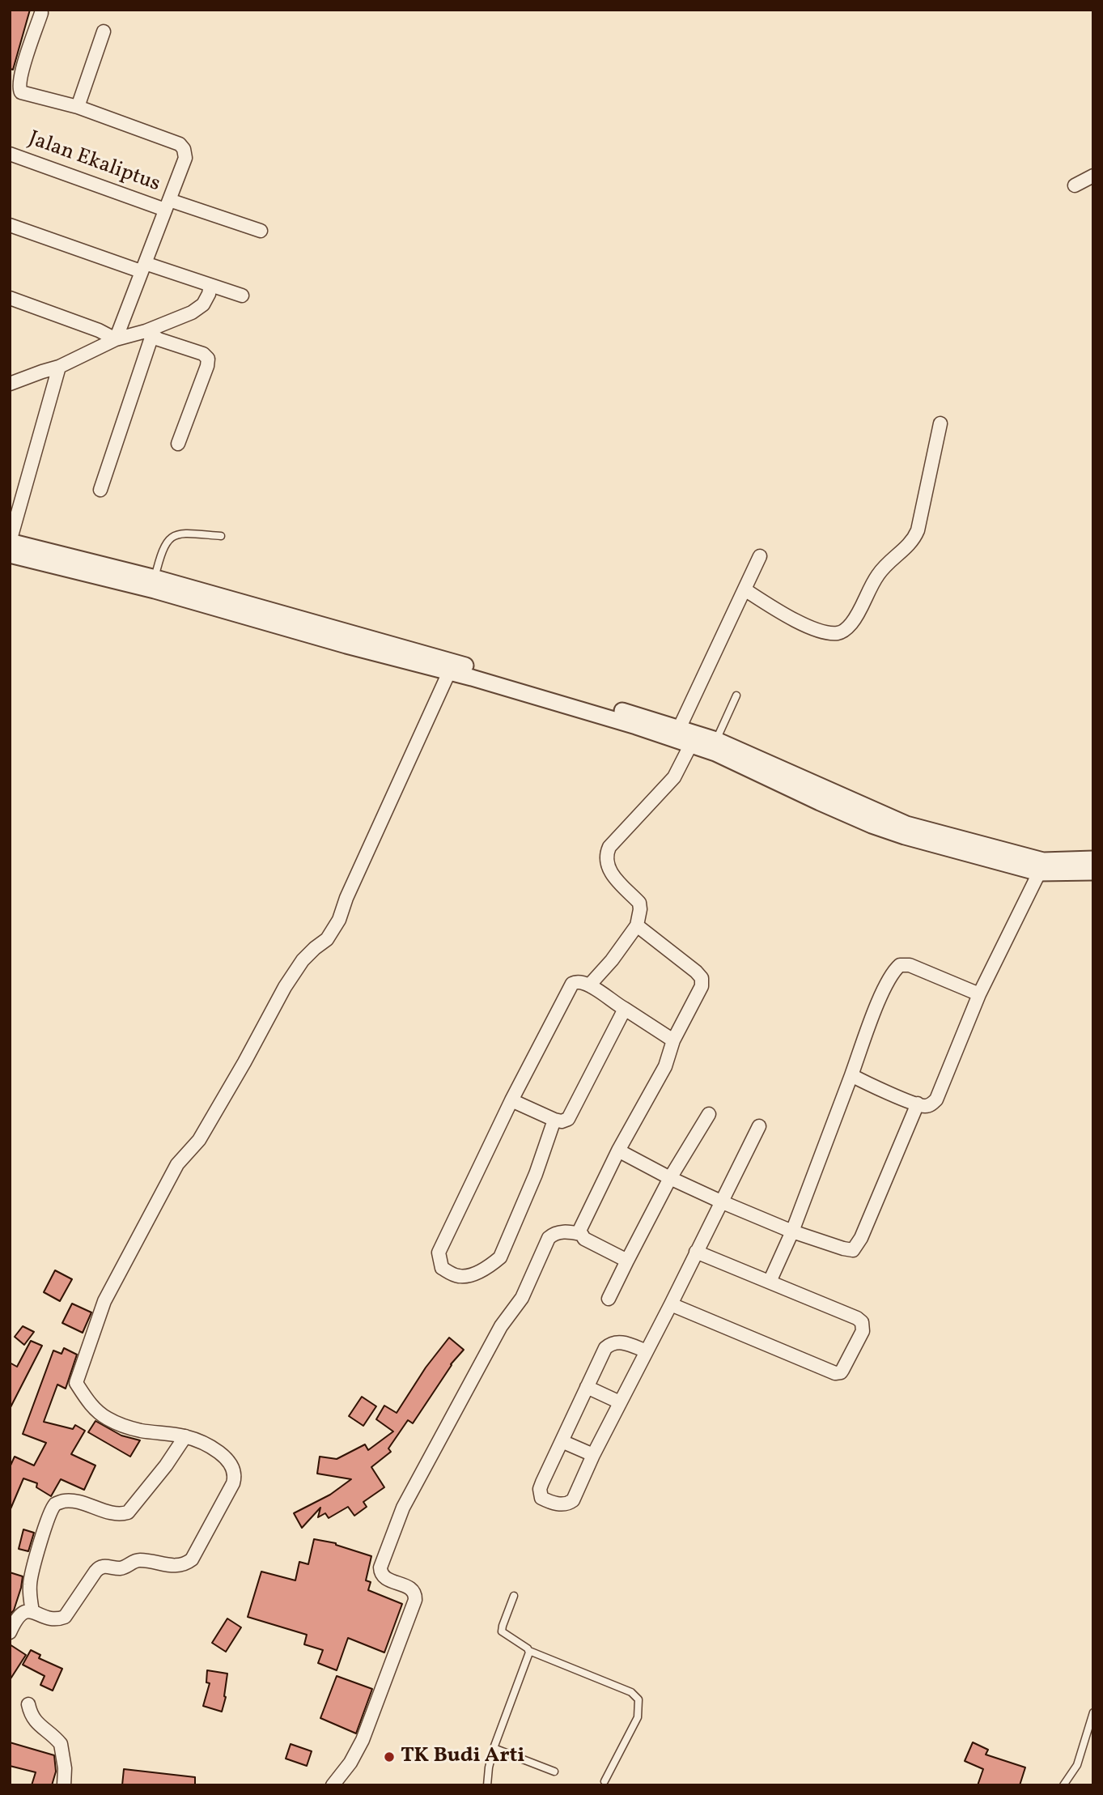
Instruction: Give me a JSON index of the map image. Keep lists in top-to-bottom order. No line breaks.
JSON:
{"streets":{"street":["Jalan Ekaliptus"]},"places":["TK Budi Arti"]}
